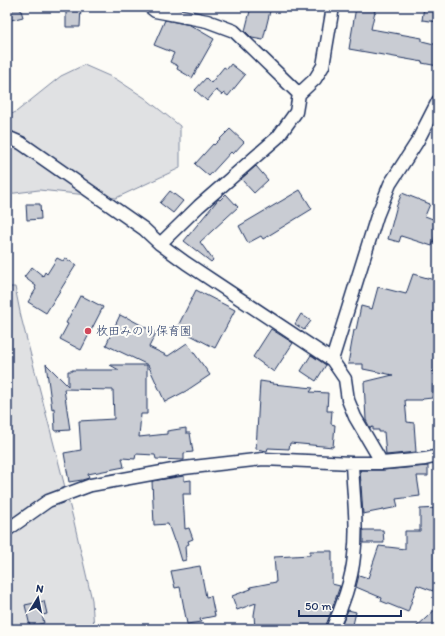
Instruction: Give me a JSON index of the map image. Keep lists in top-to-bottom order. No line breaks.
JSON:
{"places":["枚田みのり保育園"],"scale_bar":"50 m","north":"top"}
